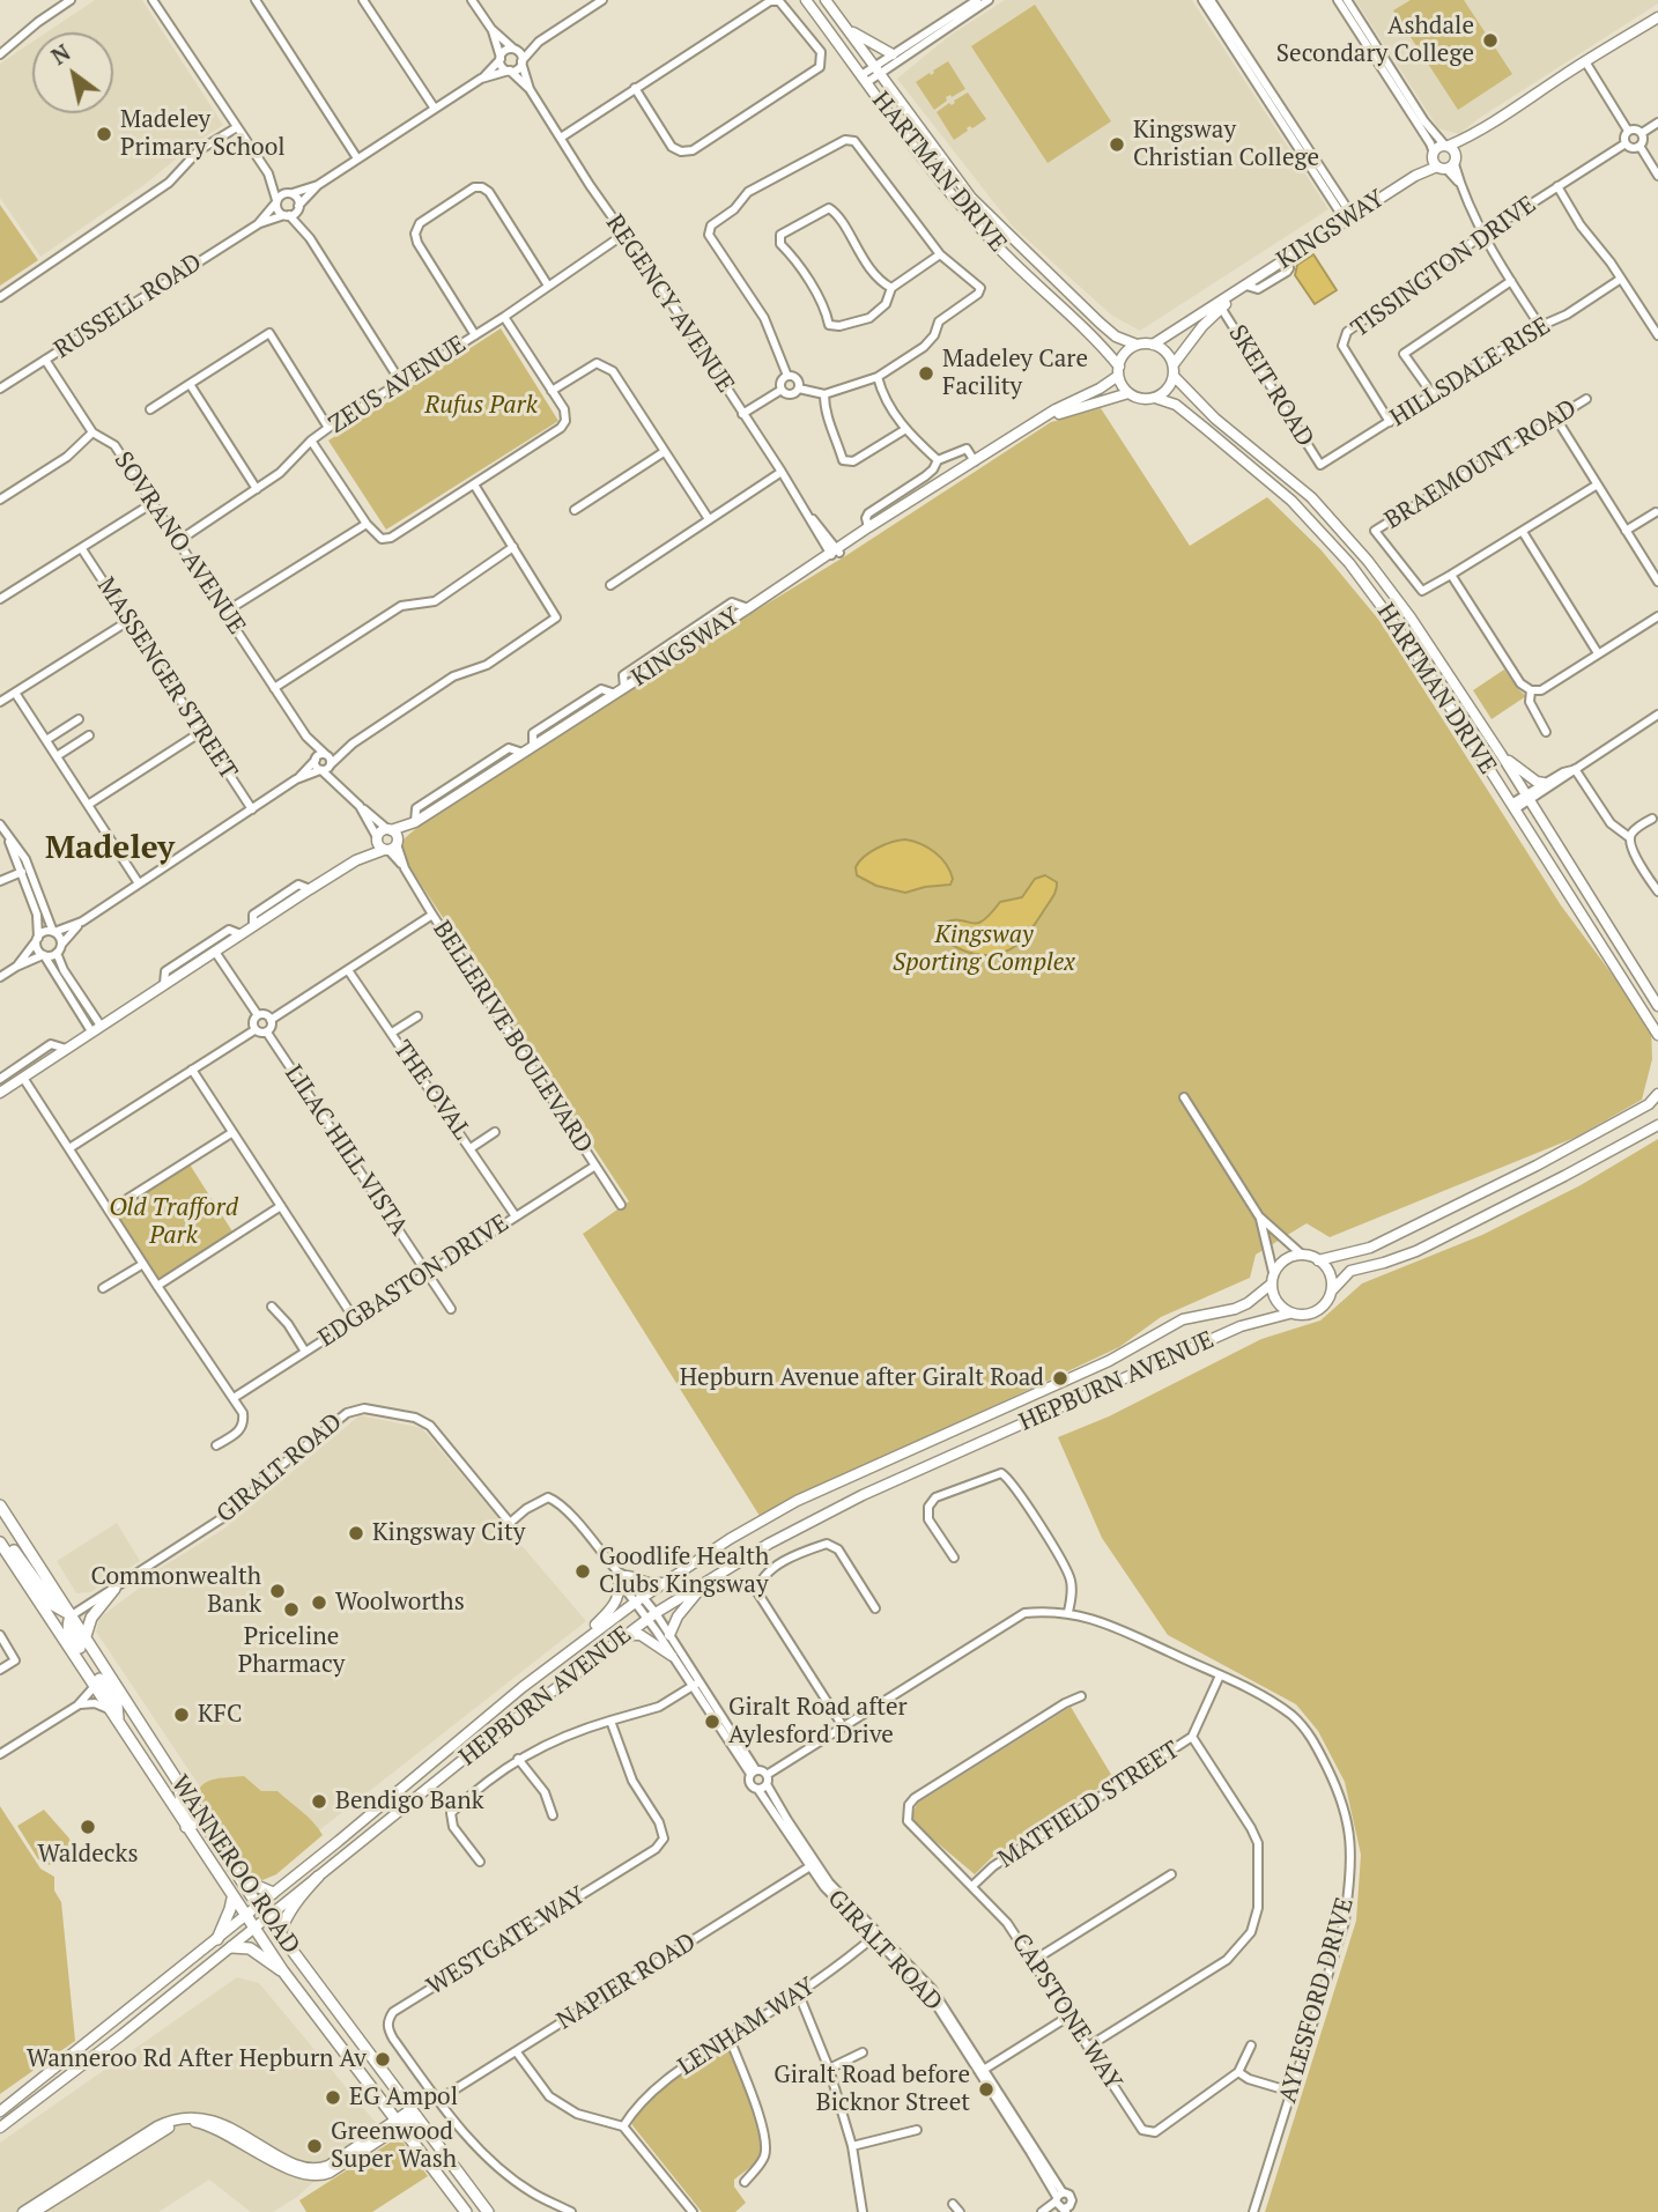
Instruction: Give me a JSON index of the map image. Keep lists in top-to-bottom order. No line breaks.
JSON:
{"streets":{"highway":["WANNEROO ROAD"],"main road":["HARTMAN DRIVE","KINGSWAY","HEPBURN AVENUE"],"street":["TISSINGTON DRIVE","REGENCY AVENUE","RUSSELL ROAD","HILLSDALE RISE","ZEUS AVENUE","SKEIT ROAD","BRAEMOUNT ROAD","SOVRANO AVENUE","MASSENGER STREET","BELLERIVE BOULEVARD","THE OVAL","LILAC HILL VISTA","EDGBASTON DRIVE","GIRALT ROAD","MATFIELD STREET","WESTGATE WAY","NAPIER ROAD","AYLESFORD DRIVE","CAPSTONE WAY","LENHAM WAY"]},"crossings":[["HARTMAN DRIVE","KINGSWAY"],["KINGSWAY","REGENCY AVENUE"],["KINGSWAY","SKEIT ROAD"],["KINGSWAY","BELLERIVE BOULEVARD"],["TISSINGTON DRIVE","HILLSDALE RISE"],["REGENCY AVENUE","ZEUS AVENUE"],["RUSSELL ROAD","SOVRANO AVENUE"],["HILLSDALE RISE","SKEIT ROAD"],["ZEUS AVENUE","SOVRANO AVENUE"],["BELLERIVE BOULEVARD","EDGBASTON DRIVE"],["THE OVAL","EDGBASTON DRIVE"],["LILAC HILL VISTA","EDGBASTON DRIVE"],["HEPBURN AVENUE","GIRALT ROAD"],["HEPBURN AVENUE","WANNEROO ROAD"],["GIRALT ROAD","WANNEROO ROAD"],["GIRALT ROAD","NAPIER ROAD"],["GIRALT ROAD","AYLESFORD DRIVE"],["GIRALT ROAD","LENHAM WAY"],["MATFIELD STREET","AYLESFORD DRIVE"],["MATFIELD STREET","CAPSTONE WAY"],["WESTGATE WAY","NAPIER ROAD"]],"districts":["Madeley"],"parks":["Rufus Park","Kingsway Sporting Complex","Old Trafford Park"],"places":["Ashdale Secondary College","Madeley Primary School","Kingsway Christian College","Madeley Care Facility","Hepburn Avenue after Giralt Road","Kingsway City","Goodlife Health Clubs Kingsway","Commonwealth Bank","Woolworths","Priceline Pharmacy","KFC","Giralt Road after Aylesford Drive","Bendigo Bank","Waldecks","Wanneroo Rd After Hepburn Av","Giralt Road before Bicknor Street","EG Ampol","Greenwood Super Wash"],"north":"top left"}
